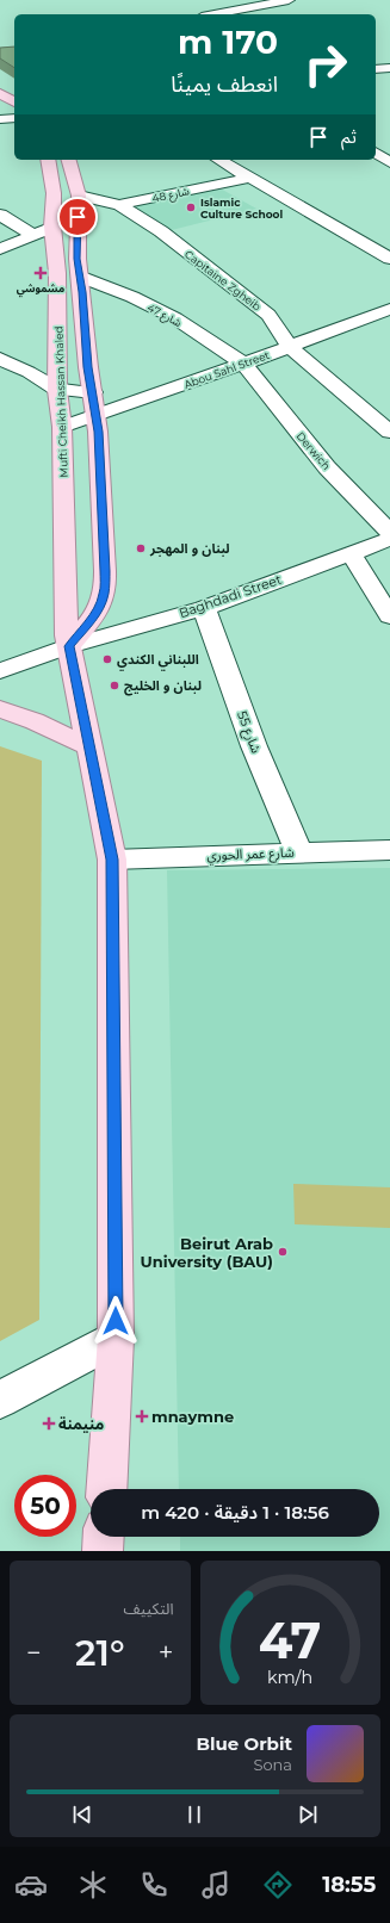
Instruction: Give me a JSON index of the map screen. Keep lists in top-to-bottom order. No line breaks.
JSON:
{"streets":{"main road":["Mufti Cheikh Hassan Khaled"],"street":["شارع 48","Capitaine Zgheib","شارع 47","Abou Sahl Street","Derwich","Baghdadi Street","شارع 55","شارع عمر الحوري"]},"crossings":[["شارع 48","Capitaine Zgheib"],["Capitaine Zgheib","Abou Sahl Street"],["شارع 47","Abou Sahl Street"],["شارع 47","Derwich"],["Abou Sahl Street","Mufti Cheikh Hassan Khaled"],["Abou Sahl Street","Derwich"],["Mufti Cheikh Hassan Khaled","Baghdadi Street"],["Mufti Cheikh Hassan Khaled","شارع عمر الحوري"],["Baghdadi Street","شارع 55"],["شارع 55","شارع عمر الحوري"]],"places":{"other":["Islamic Culture School","لبنان و المهجر","اللبناني الكندي","لبنان و الخليج","Beirut Arab University (BAU)"],"health":["مشموشي","mnaymne","منيمنة"]},"page":{"turn":["170 m","انعطف يمينًا"],"then":"ثم","limit":"50","trip":"18:56 · 1 دقيقة · 420 m","tile":"التكييف","heat":["−","21°","+"],"song":["Blue Orbit","Sona"],"tabs":"18:55","gauge":["47","km/h"]}}
